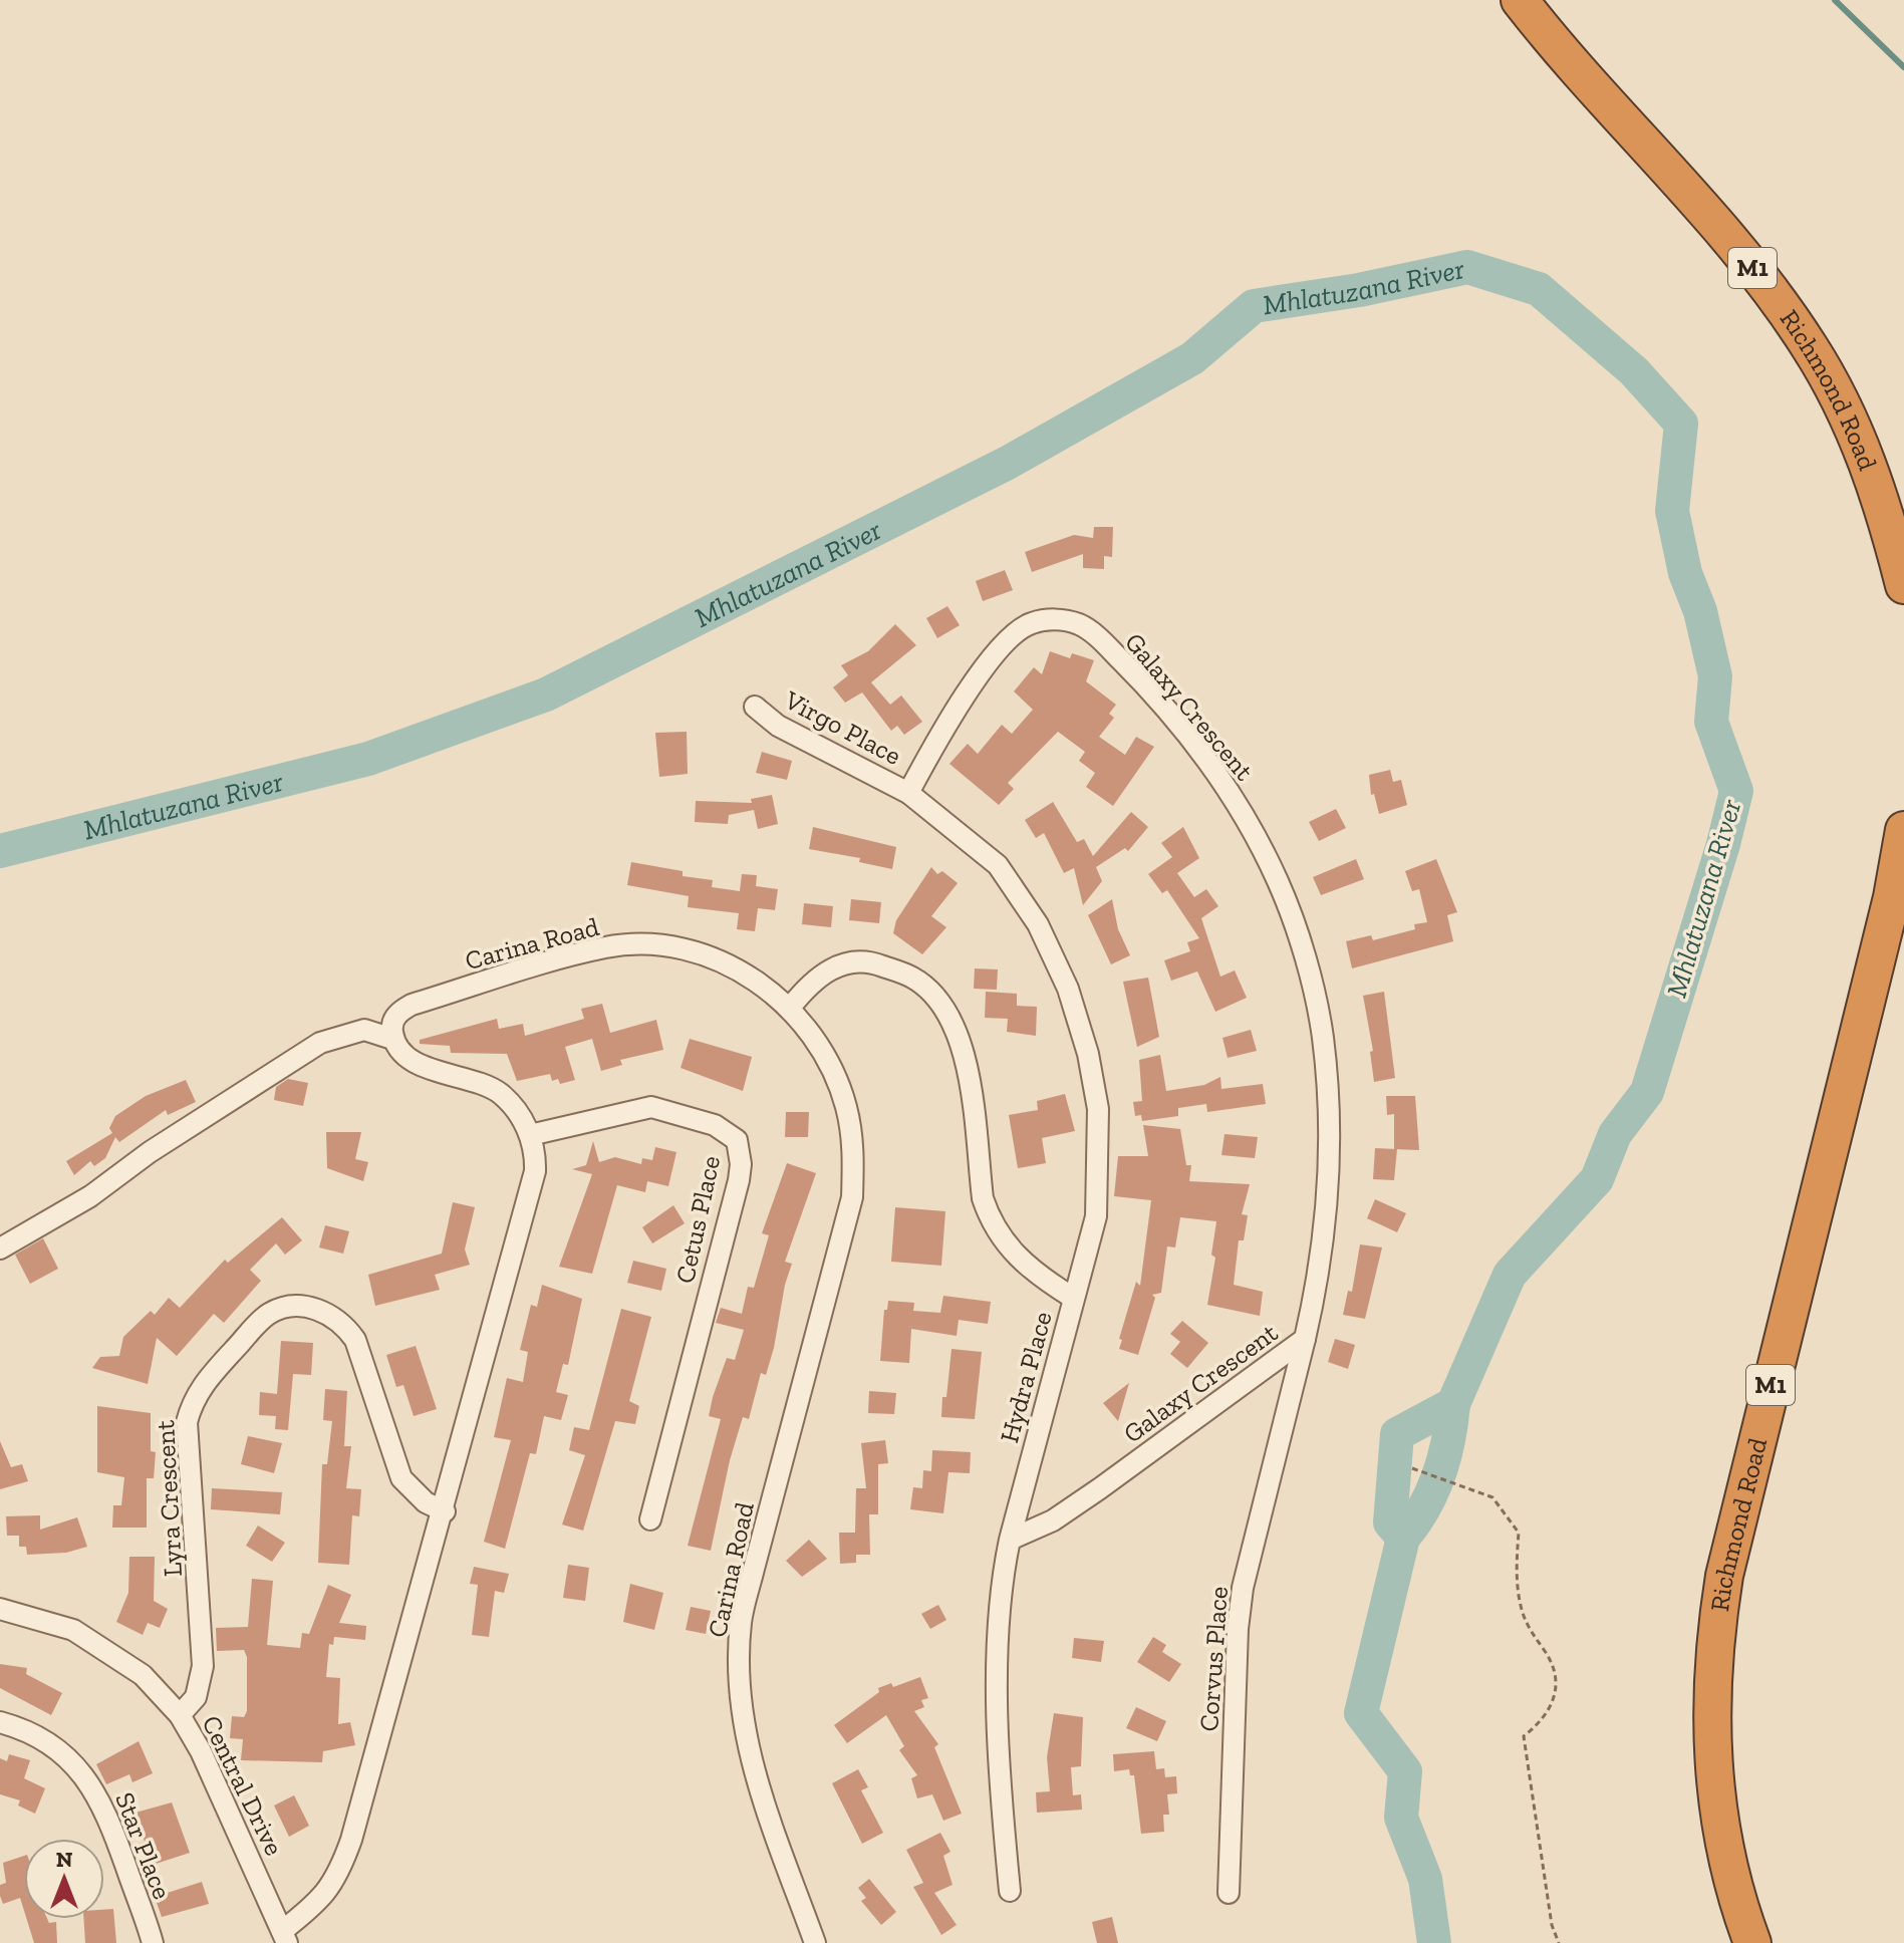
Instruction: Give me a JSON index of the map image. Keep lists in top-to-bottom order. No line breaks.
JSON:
{"streets":{"highway":["M1","Richmond Road"],"street":["Galaxy Crescent","Virgo Place","Carina Road","Cetus Place","Hydra Place","Lyra Crescent","Corvus Place","Central Drive","Star Place"]},"crossings":[["Galaxy Crescent","Virgo Place"],["Galaxy Crescent","Hydra Place"],["Galaxy Crescent","Corvus Place"],["Carina Road","Hydra Place"],["Lyra Crescent","Central Drive"]],"water":["Mhlatuzana River"],"north":"top"}
